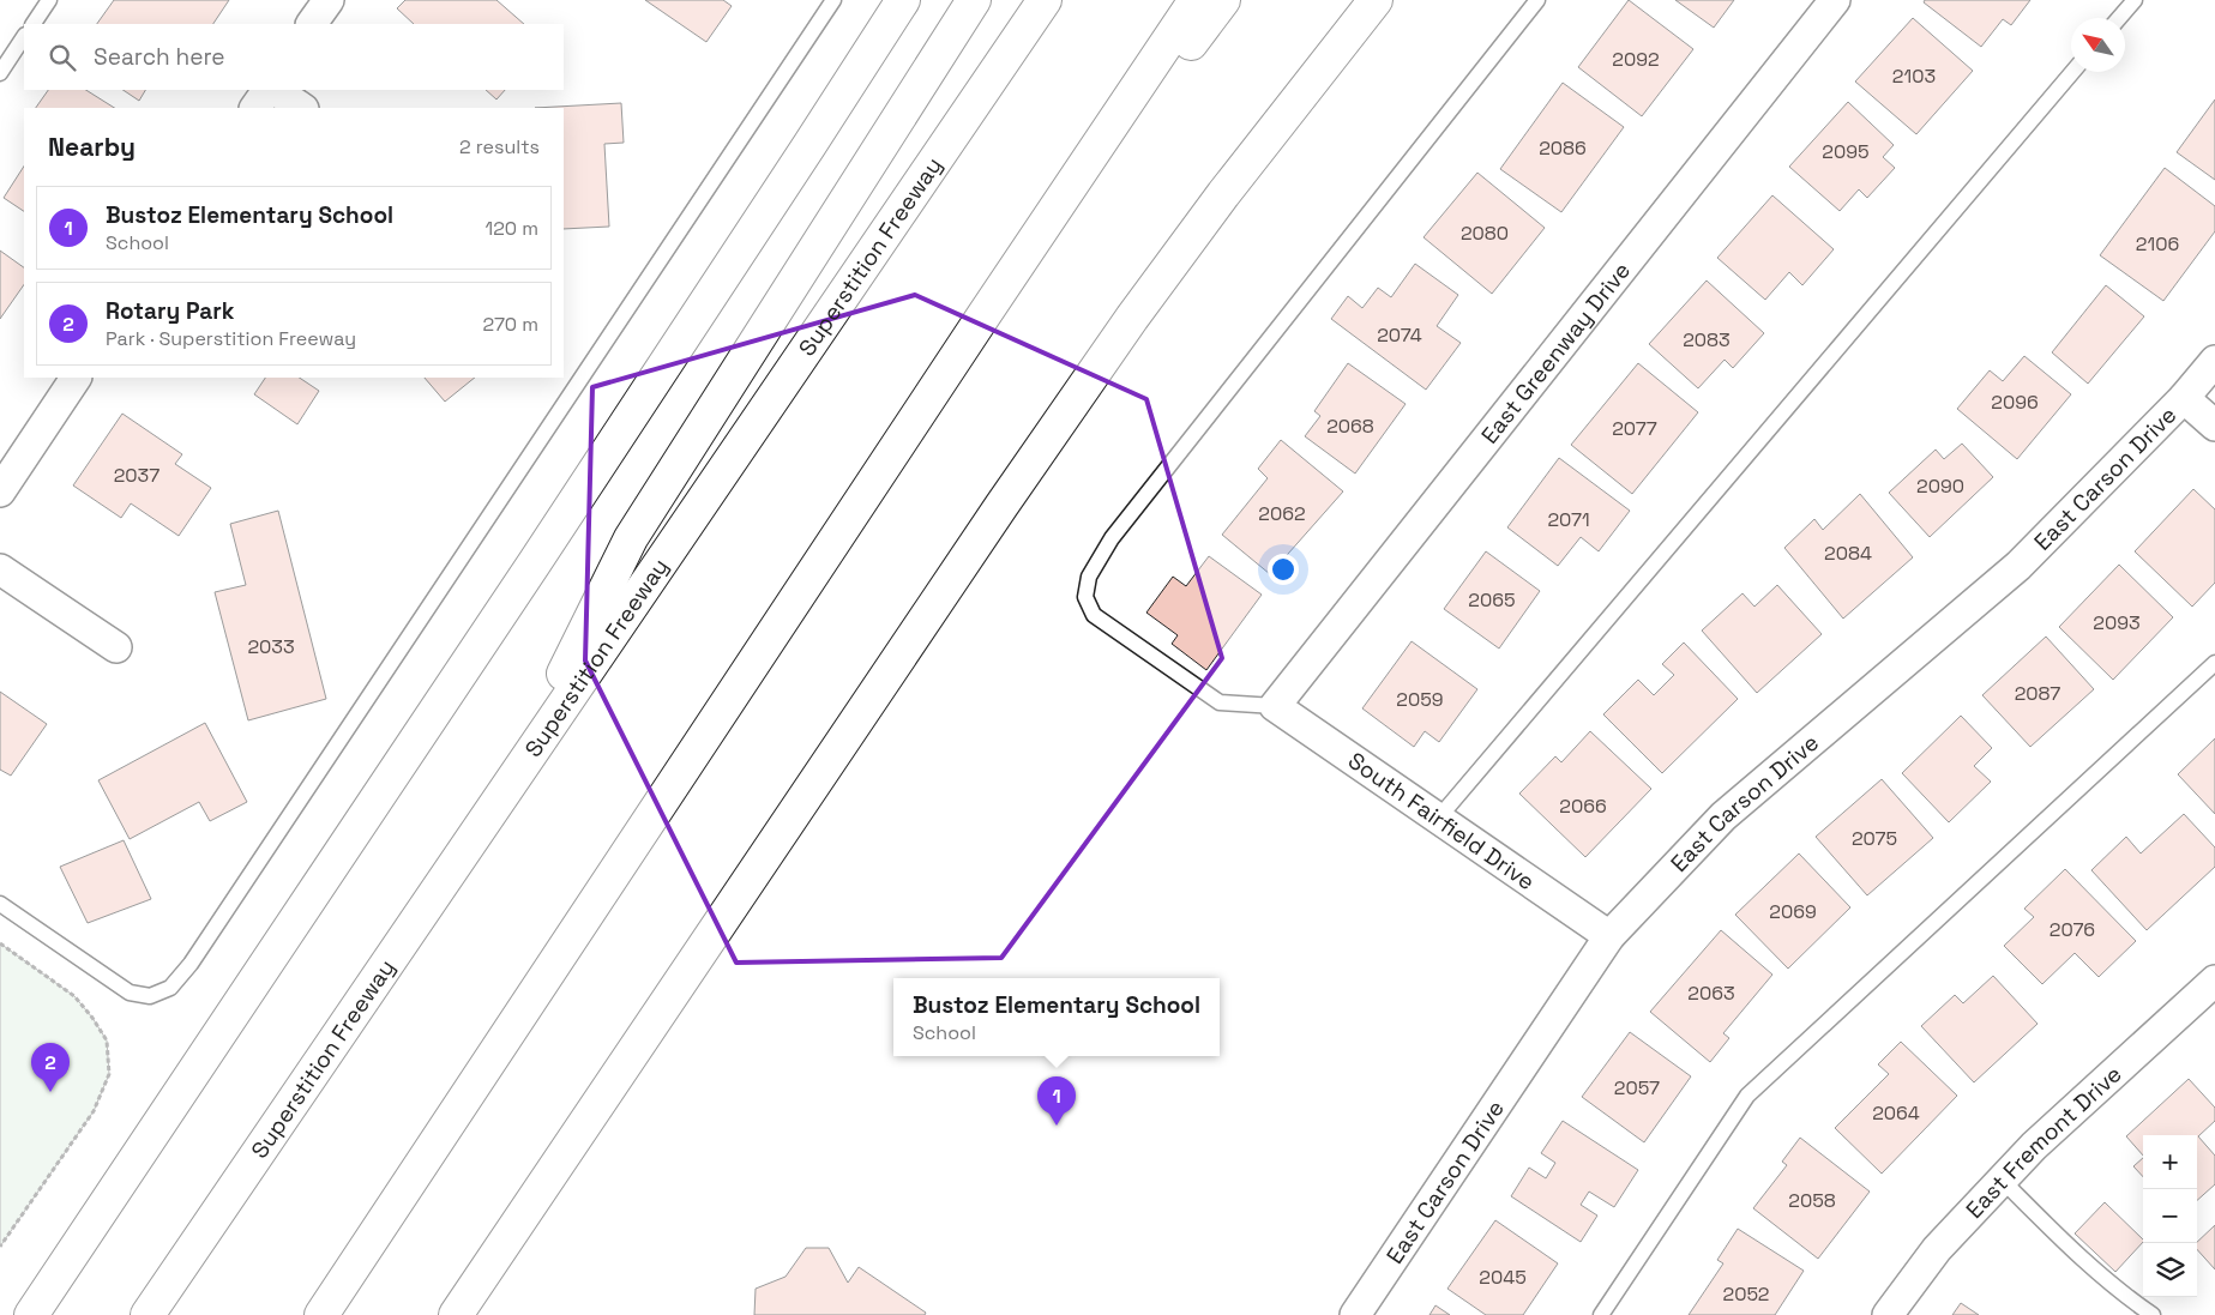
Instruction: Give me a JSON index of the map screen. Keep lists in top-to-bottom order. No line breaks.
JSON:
{"streets":{"highway":["Superstition Freeway"],"street":["East Greenway Drive","East Carson Drive","South Fairfield Drive","East Fremont Drive"]},"crossings":[["East Greenway Drive","South Fairfield Drive"],["East Carson Drive","South Fairfield Drive"]],"house_numbers":["2092","2103","2086","2095","2080","2106","2074","2083","2096","2068","2077","2037","2090","2062","2071","2084","2065","2093","2033","2087","2059","2066","2075","2069","2076","2063","2057","2064","2058","2045","2052"],"north":"top left","page":{"search":"Search here","heading":["Nearby","2 results"],"list":[{"mark":"1","name":"Bustoz Elementary School","note":"School","value":"120 m"},{"mark":"2","name":"Rotary Park","note":"Park · Superstition Freeway","value":"270 m"}],"popup":["Bustoz Elementary School","School"],"pins":["2","1"],"map_buttons":["+","−"]}}
